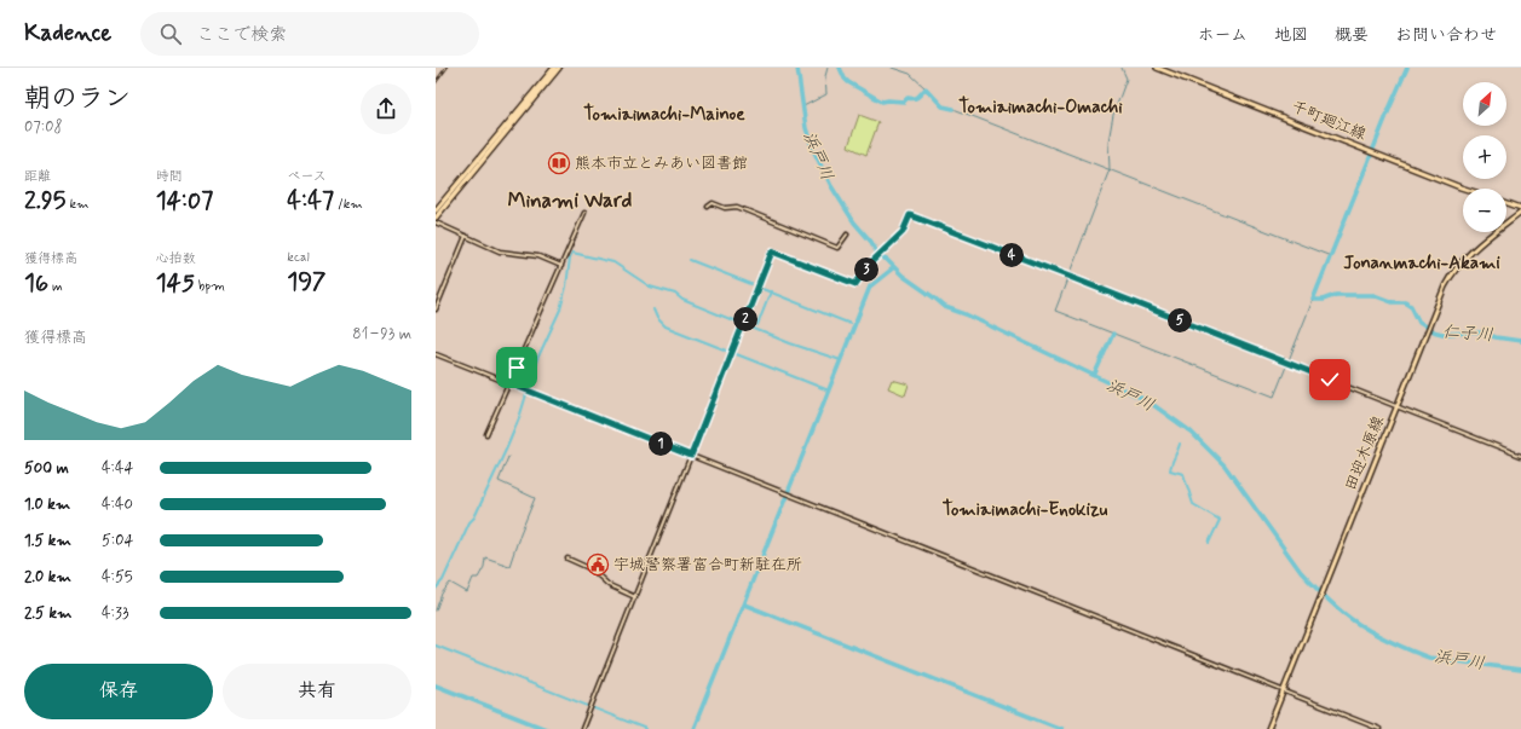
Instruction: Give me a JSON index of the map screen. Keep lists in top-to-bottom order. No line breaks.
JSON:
{"streets":{"main road":["千町廻江線","田迎木原線"]},"districts":["Tomiaimachi-Omachi","Tomiaimachi-Mainoe","Minami Ward","Jonanmachi-Akami","Tomiaimachi-Enokizu"],"water":["浜戸川","仁子川"],"places":{"library":["熊本市立とみあい図書館"],"public building":["宇城警察署富合町新駐在所"]},"north":"top right","page":{"header":"Kadence","search":"ここで検索","nav":["ホーム","地図","概要","お問い合わせ"],"heading":["朝のラン","07:08"],"map_buttons":["+","−"],"stats":[["距離","2.95 km"],["時間","14:07"],["ペース","4:47 /km"],["獲得標高","16 m"],["心拍数","145 bpm"],["kcal","197"]],"pins":["4","3","2","5","1"],"chart":["獲得標高","81–93 m"],"list":[{"name":"500 m","note":"4:44"},{"name":"1.0 km","note":"4:40"},{"name":"1.5 km","note":"5:04"},{"name":"2.0 km","note":"4:55"},{"name":"2.5 km","note":"4:33"}],"buttons":["保存","共有"]}}
